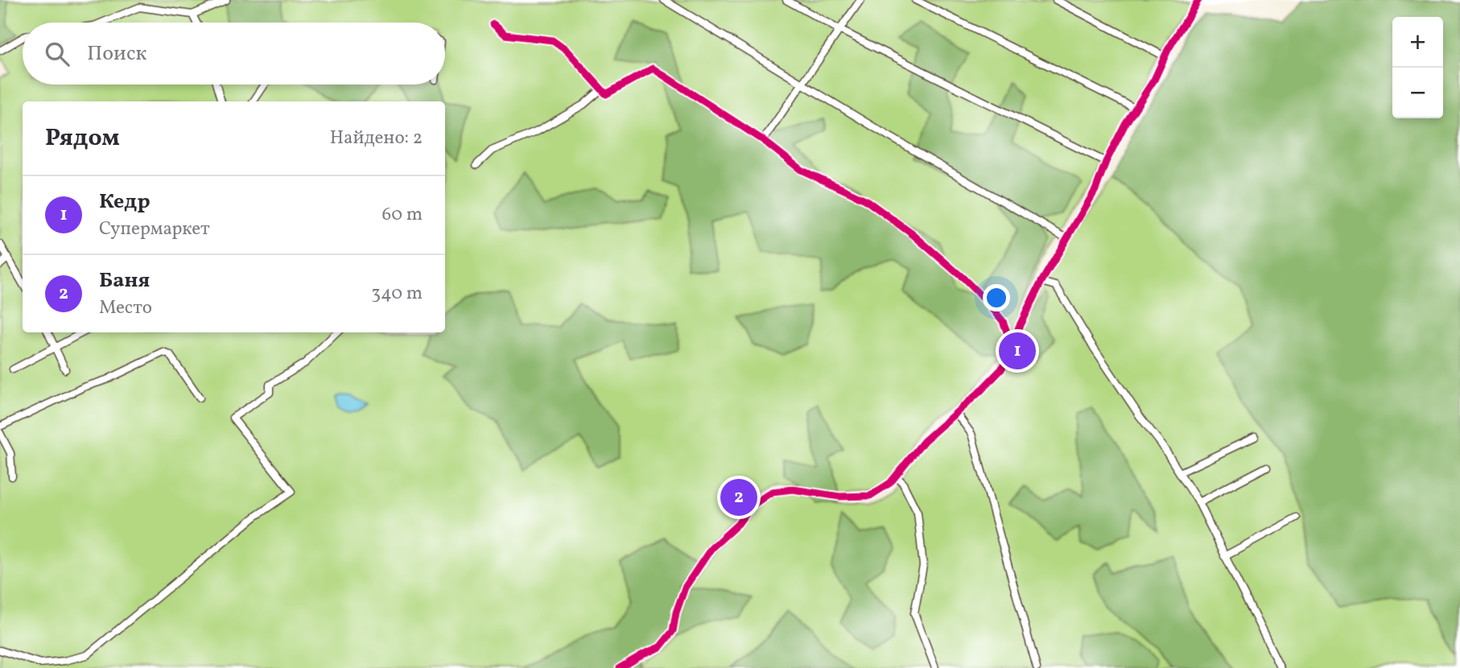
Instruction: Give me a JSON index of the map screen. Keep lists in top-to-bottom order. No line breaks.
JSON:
{"page":{"map_buttons":["+","−"],"search":"Поиск","heading":["Рядом","Найдено: 2"],"list":[{"mark":"1","name":"Кедр","note":"Супермаркет","value":"60 m"},{"mark":"2","name":"Баня","note":"Место","value":"340 m"}],"pins":["1","2"]}}
